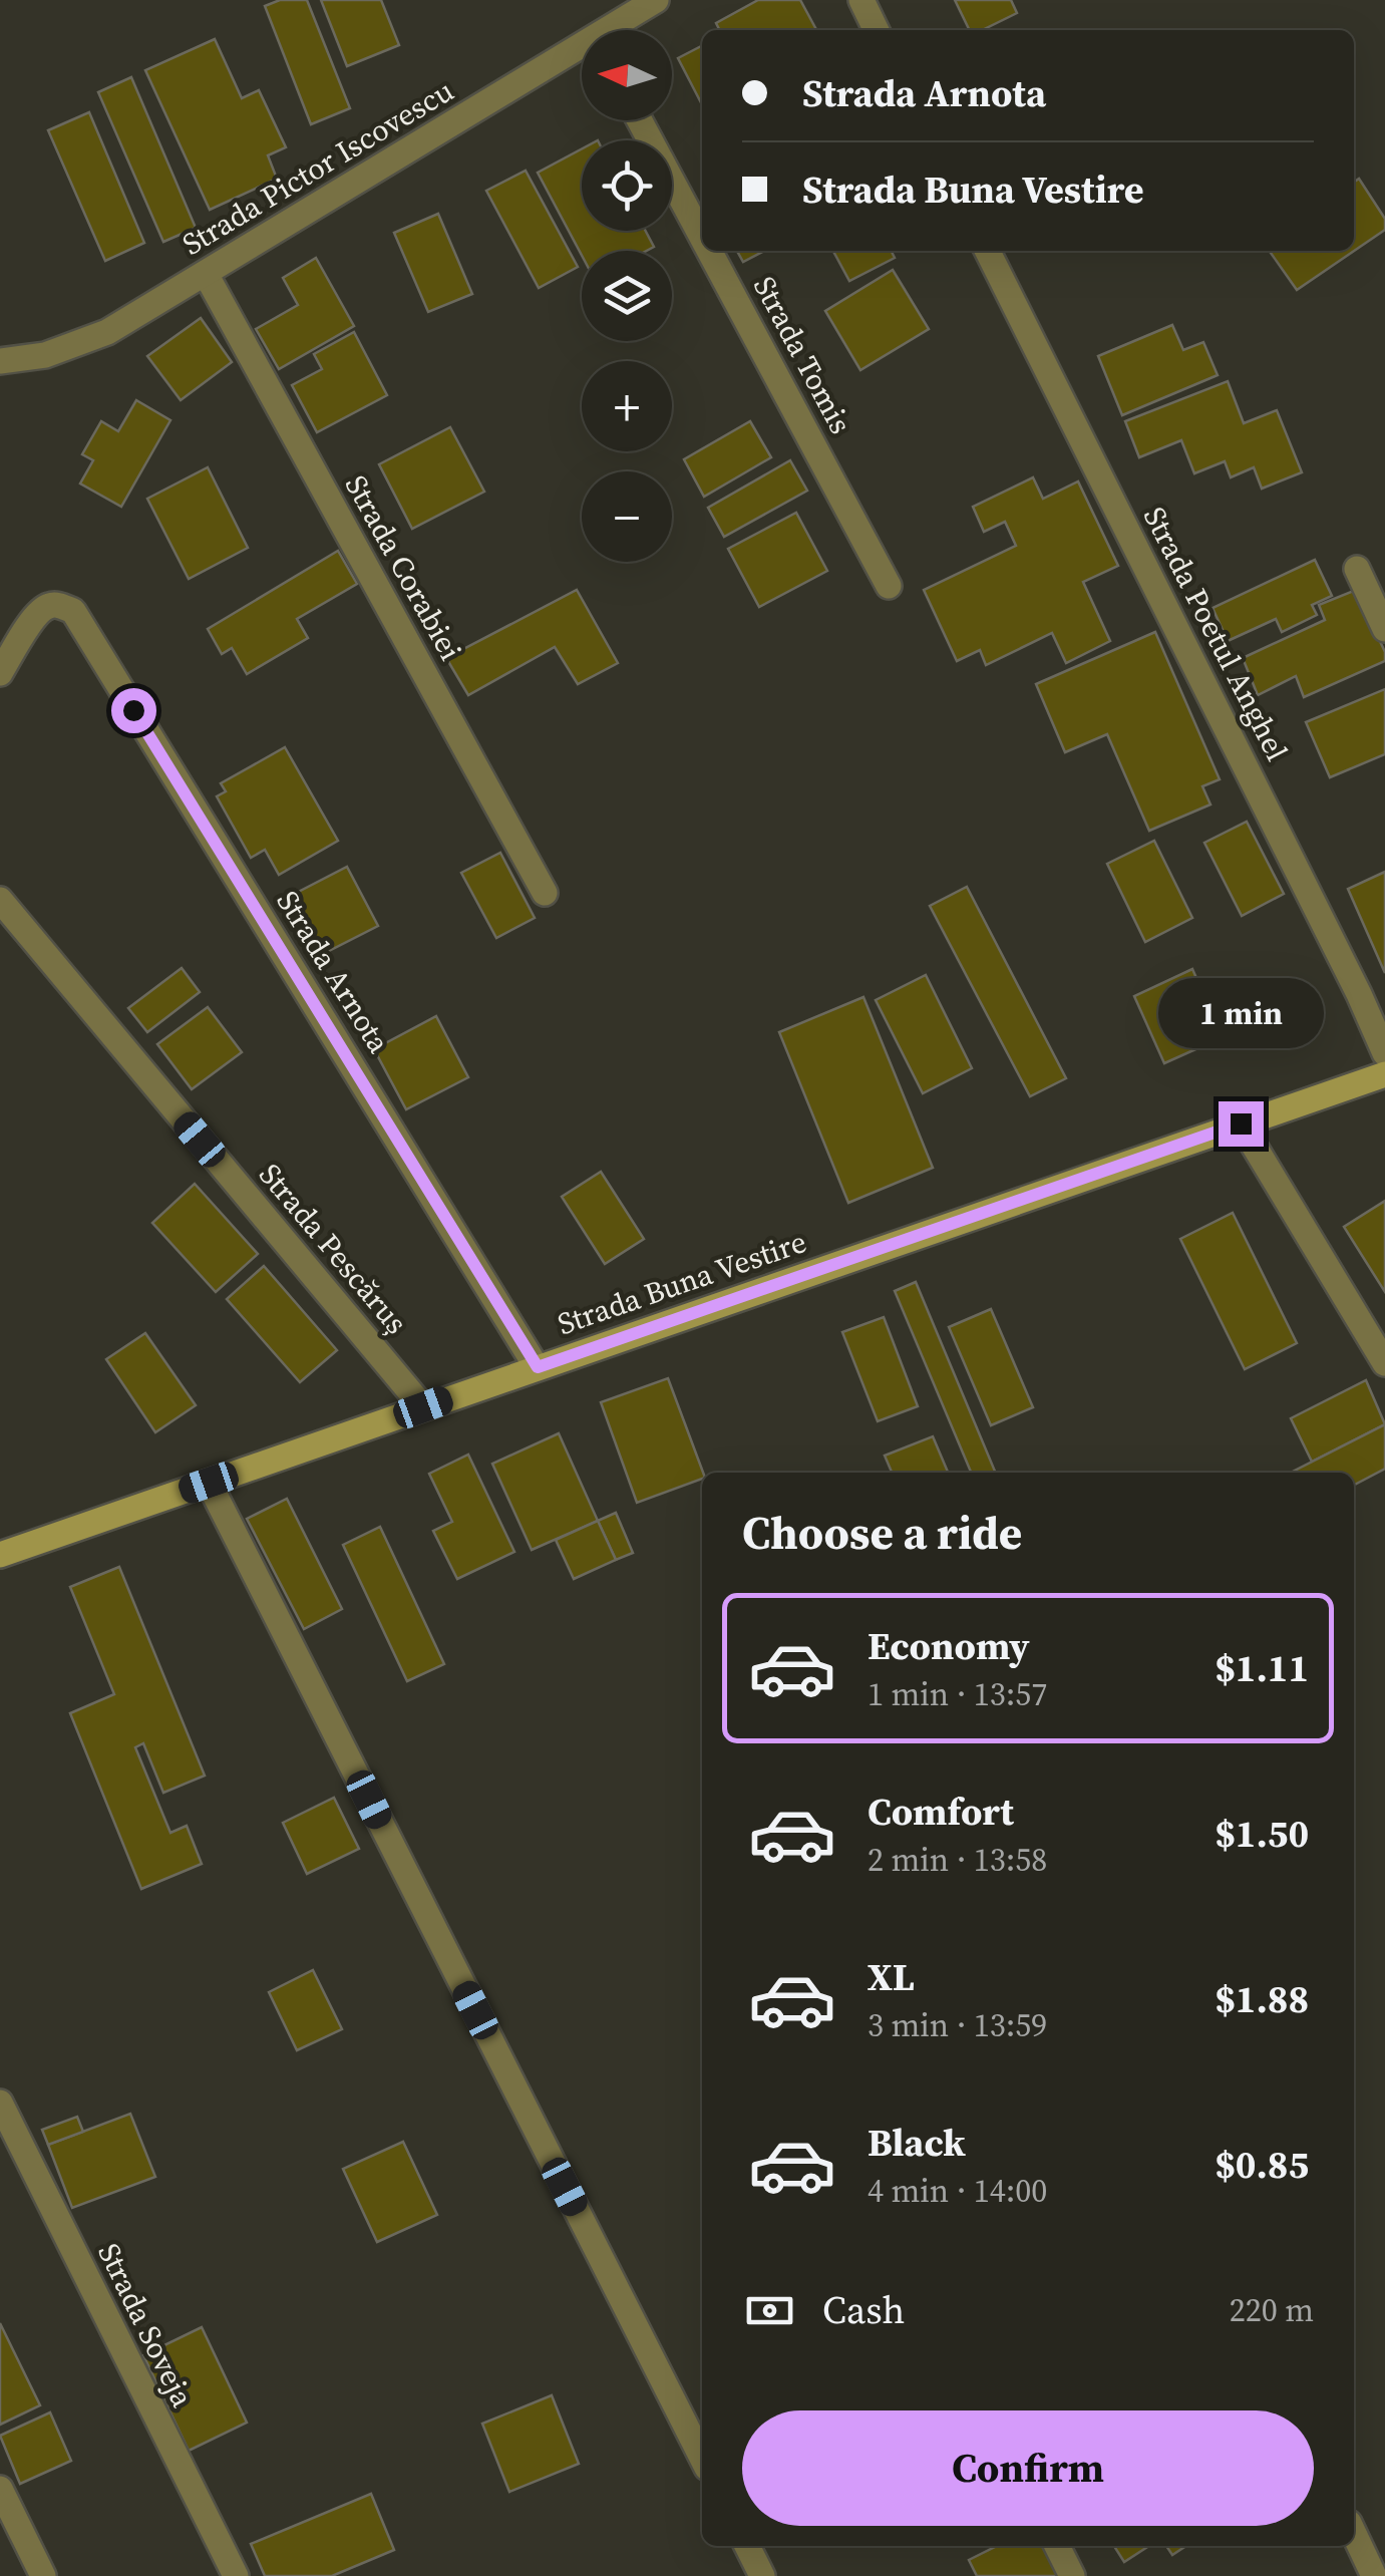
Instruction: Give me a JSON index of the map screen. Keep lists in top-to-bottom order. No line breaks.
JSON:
{"streets":{"street":["Strada Pictor Iscovescu","Strada Tomis","Strada Corabiei","Strada Poetul Anghel","Strada Arnota","Strada Pescăruș","Strada Buna Vestire","Strada Soveja"]},"crossings":[["Strada Pictor Iscovescu","Strada Corabiei"],["Strada Arnota","Strada Buna Vestire"],["Strada Pescăruș","Strada Buna Vestire"]],"north":"left","page":{"map_buttons":["+","−"],"banner":["Strada Arnota","Strada Buna Vestire"],"bubble":"1 min","heading":"Choose a ride","list":[{"name":"Economy","note":"1 min · 13:57","value":"$1.11"},{"name":"Comfort","note":"2 min · 13:58","value":"$1.50"},{"name":"XL","note":"3 min · 13:59","value":"$1.88"},{"name":"Black","note":"4 min · 14:00","value":"$0.85"}],"pay":["Cash","220 m"],"buttons":"Confirm"}}
